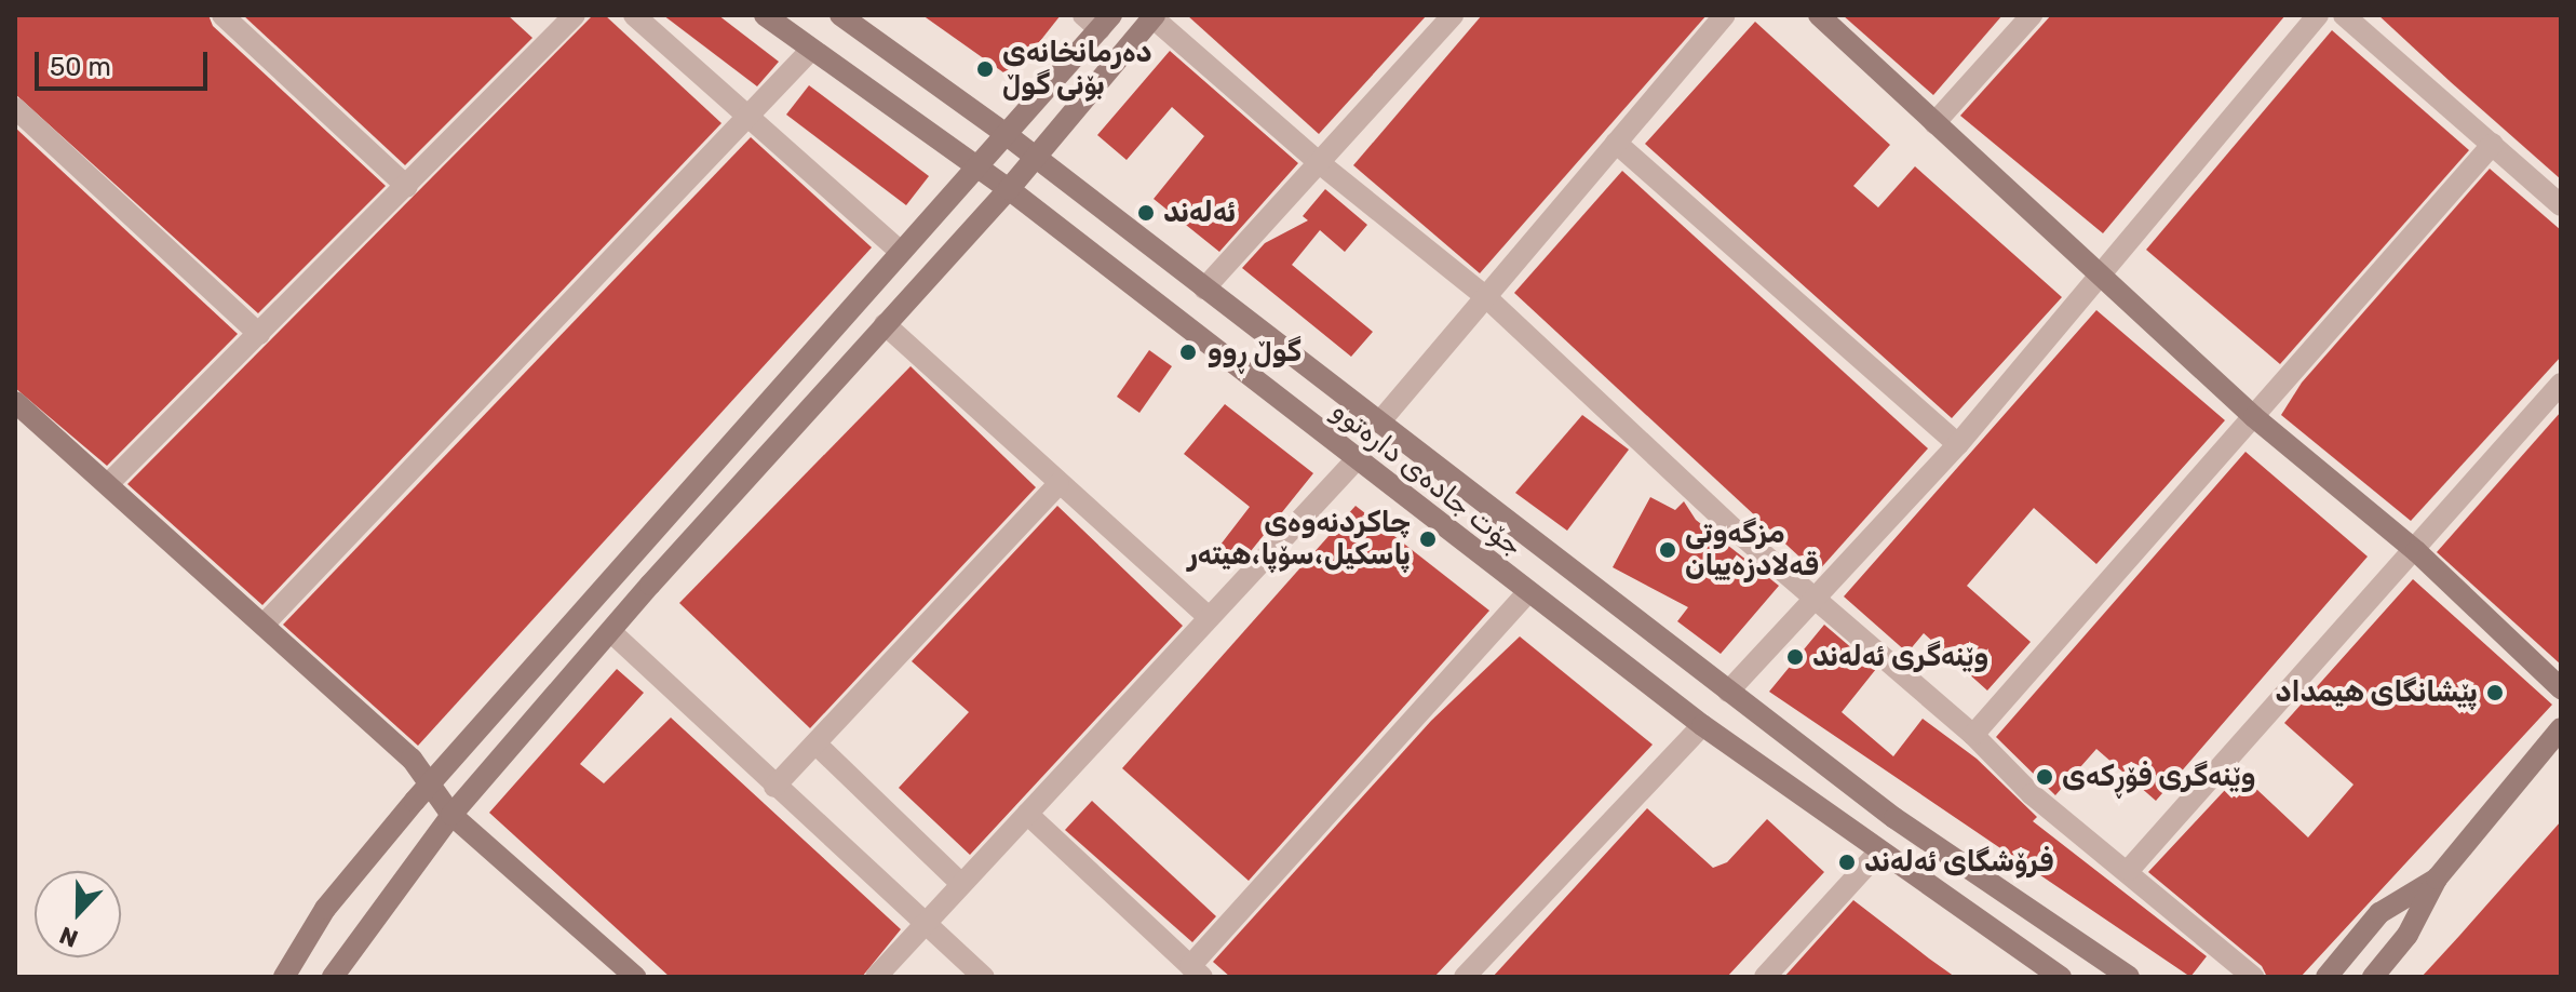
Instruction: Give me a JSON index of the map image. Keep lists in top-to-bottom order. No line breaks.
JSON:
{"streets":{"main road":["جۆت جادەی دارەتوو"]},"places":["دەرمانخانەی بۆنی گوڵ","ئەلەند","گوڵ ڕوو","چاکردنەوەی پاسکیل،سۆپا،هیتەر","مزگەوتی قەلادزەییان","وێنەگری ئەلەند","پێشانگای هیمداد","وێنەگری فۆڕکەی","فرۆشگای ئەلەند"],"scale_bar":"50 m","north":"bottom"}
